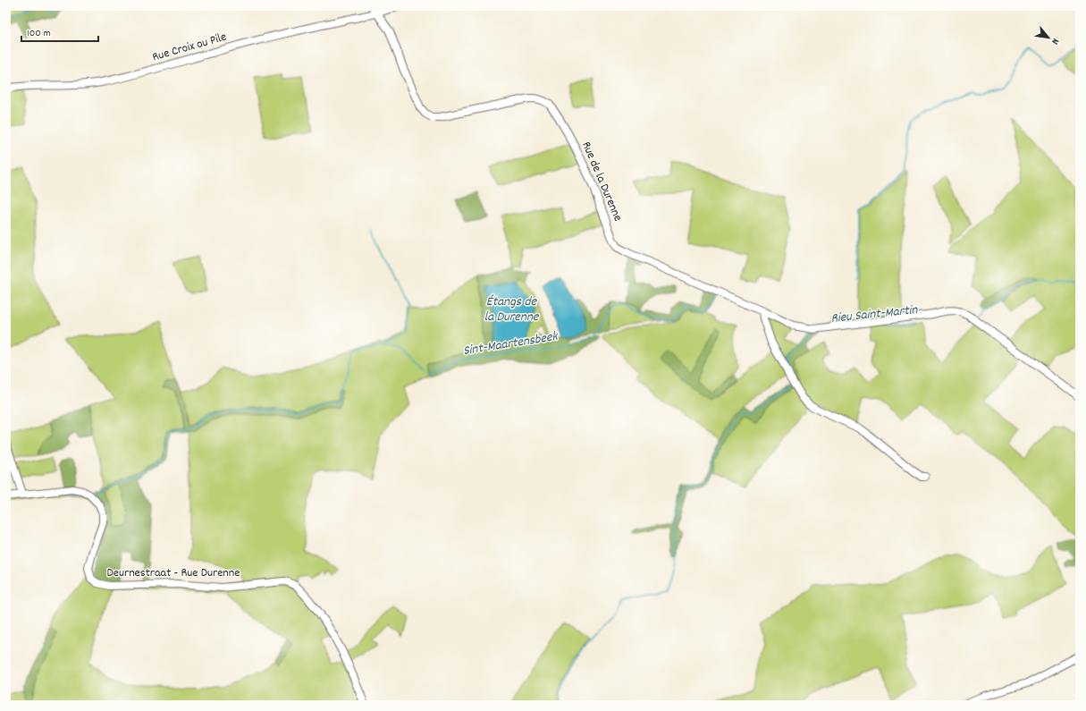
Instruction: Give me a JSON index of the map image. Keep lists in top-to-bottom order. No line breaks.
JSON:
{"streets":{"street":["Rue Croix ou Pile","Rue de la Durenne","Deurnestraat - Rue Durenne"]},"crossings":[["Rue Croix ou Pile","Rue de la Durenne"]],"water":["Étangs de la Durenne","Rieu Saint-Martin","Sint-Maartensbeek"],"scale_bar":"100 m","north":"bottom right"}
